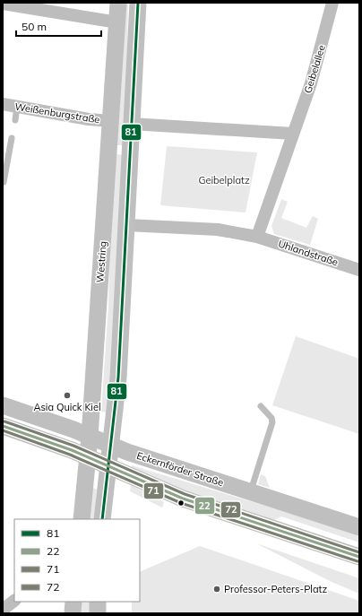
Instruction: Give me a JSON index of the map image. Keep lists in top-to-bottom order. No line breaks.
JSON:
{"streets":{"main road":["Westring","Eckernförder Straße"],"street":["Geibelallee","Weißenburgstraße","Uhlandstraße"]},"crossings":[["Weißenburgstraße","Westring"],["Westring","Eckernförder Straße"]],"parks":["Geibelplatz"],"places":["Asia Quick Kiel","Professor-Peters-Platz"],"lines":["transit line 81","transit line 72","transit line 22","transit line 71"],"legend":["81","22","71","72"],"scale_bar":"50 m"}
